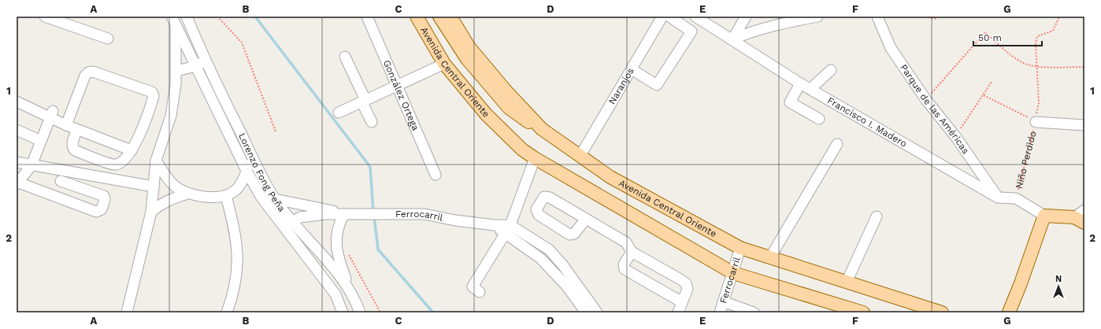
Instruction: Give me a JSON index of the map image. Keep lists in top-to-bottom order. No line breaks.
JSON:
{"streets":{"main road":["Avenida Central Oriente"],"street":["Naranjos","González Ortega","Parque de las Américas","Francisco I. Madero","Lorenzo Fong Peña","Ferrocarril"],"path":["Niño Perdido"]},"crossings":[["Avenida Central Oriente","Naranjos"],["Avenida Central Oriente","Ferrocarril"],["Parque de las Américas","Francisco I. Madero"],["Francisco I. Madero","Niño Perdido"],["Lorenzo Fong Peña","Ferrocarril"]],"scale_bar":"50 m","north":"top","grid":{"columns":["A","B","C","D","E","F","G"],"rows":["1","2"]}}
